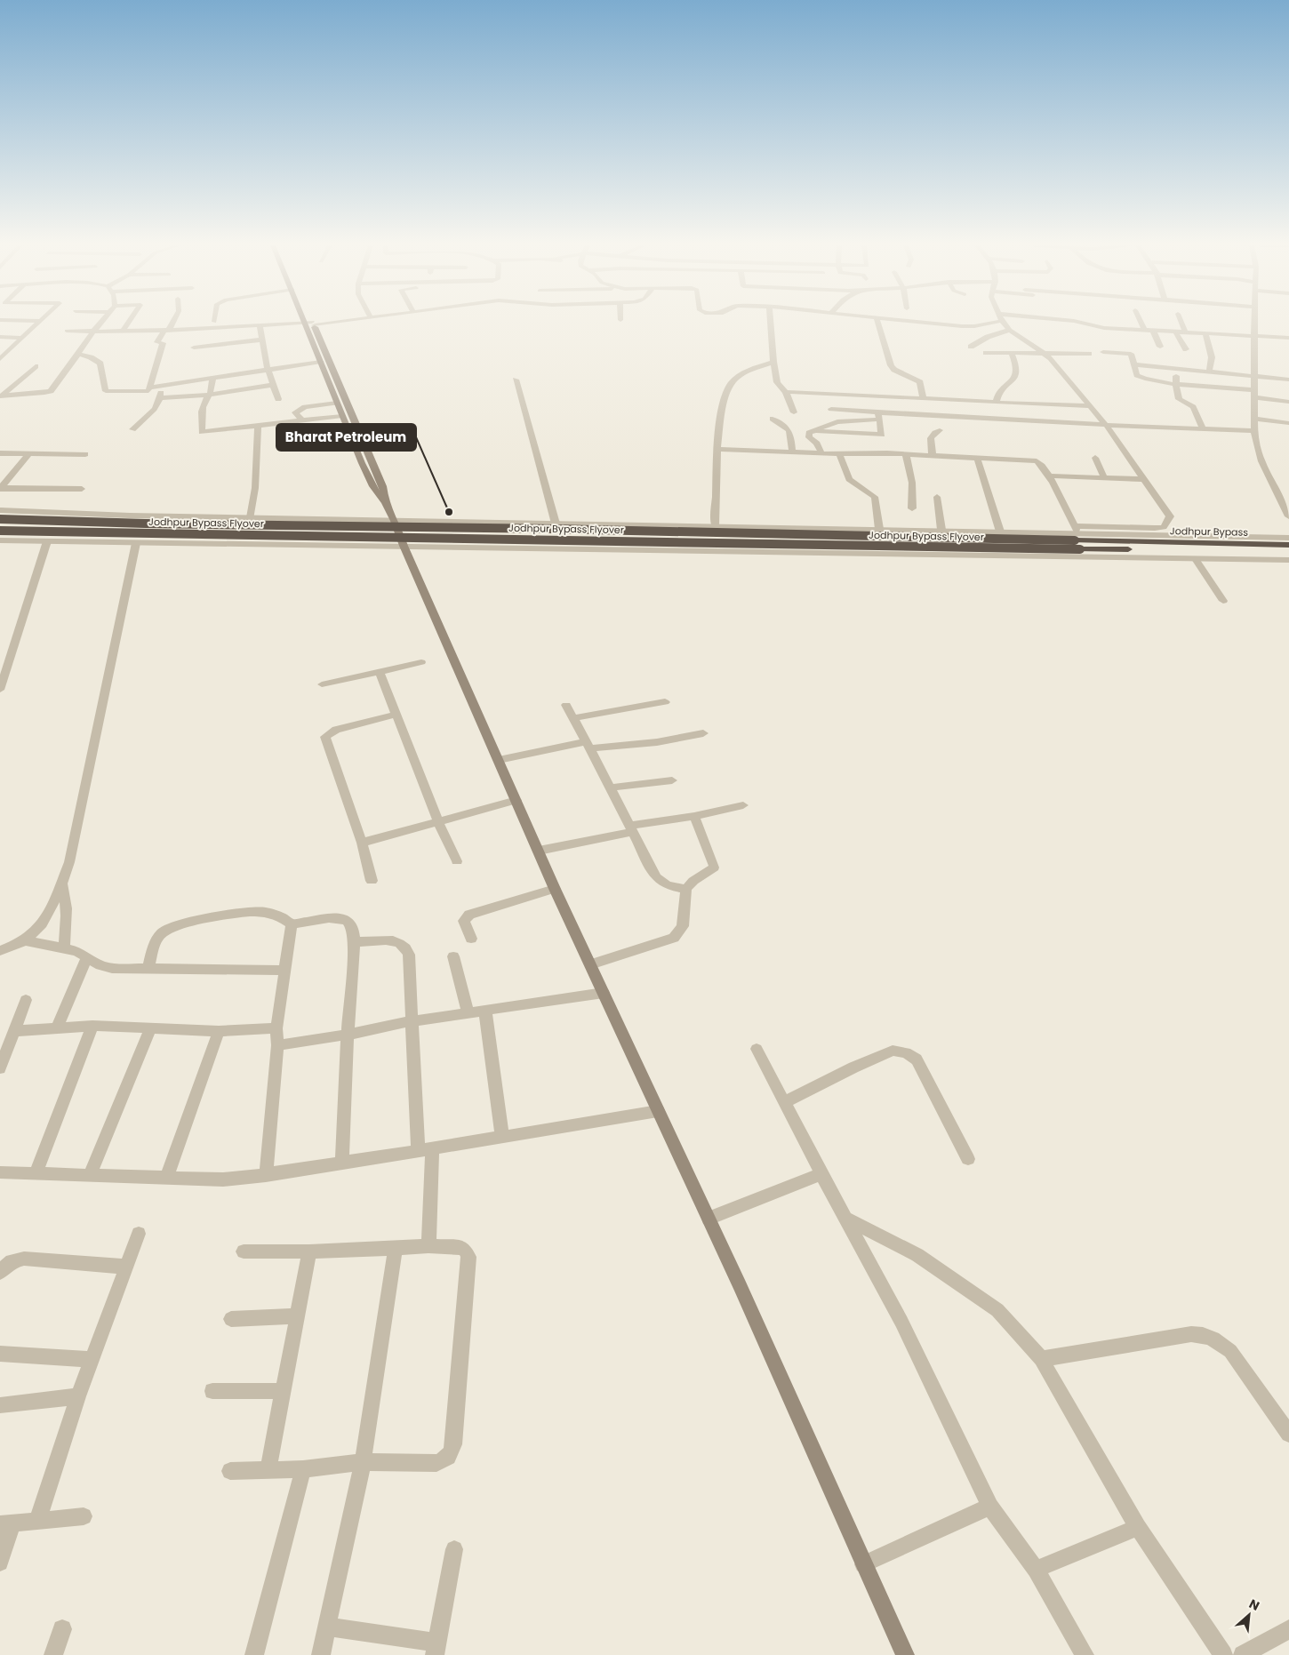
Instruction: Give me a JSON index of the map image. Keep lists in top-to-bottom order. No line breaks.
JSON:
{"streets":{"highway":["Jodhpur Bypass Flyover","Jodhpur Bypass"]},"crossings":[["Jodhpur Bypass Flyover","Jodhpur Bypass"]],"places":["Bharat Petroleum"],"north":"top right"}
